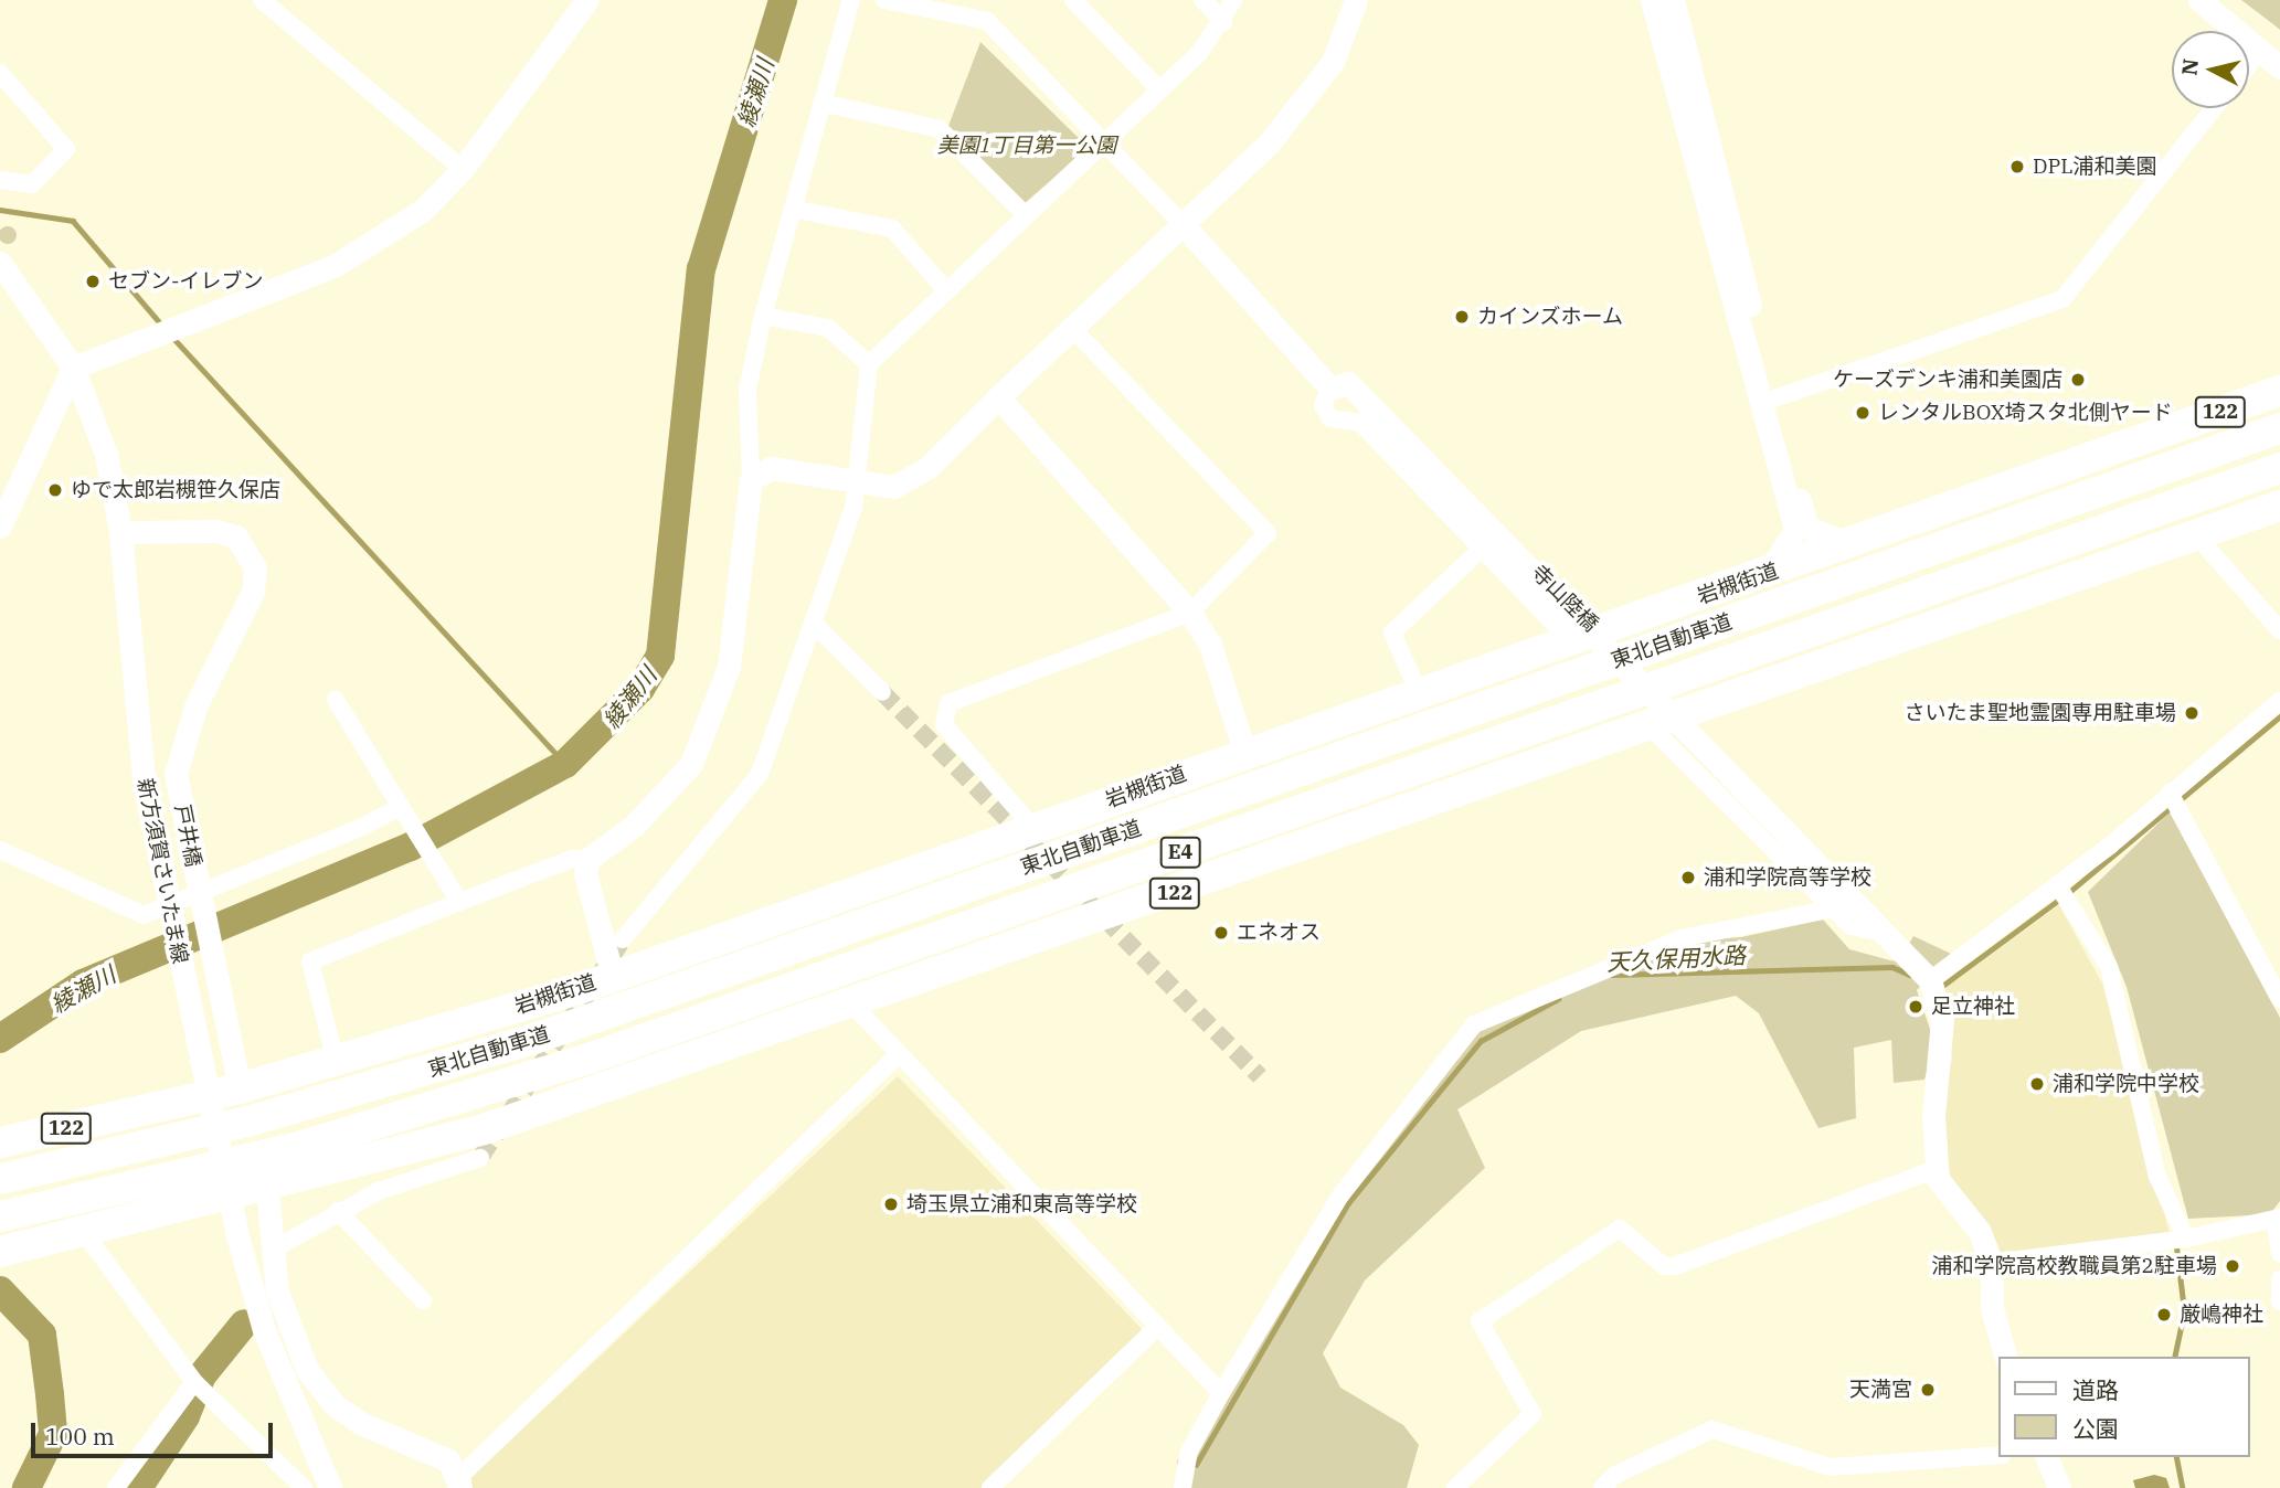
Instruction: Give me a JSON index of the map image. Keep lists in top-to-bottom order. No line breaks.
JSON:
{"streets":{"highway":["122","岩槻街道","東北自動車道","E4"],"street":["寺山陸橋","戸井橋","新方須賀さいたま線"]},"crossings":[["岩槻街道","戸井橋"],["戸井橋","新方須賀さいたま線"]],"water":["綾瀬川","天久保用水路"],"parks":["美園1丁目第一公園"],"places":["DPL浦和美園","セブン-イレブン","カインズホーム","ケーズデンキ浦和美園店","レンタルBOX埼スタ北側ヤード","ゆで太郎岩槻笹久保店","さいたま聖地霊園専用駐車場","浦和学院高等学校","エネオス","足立神社","浦和学院中学校","埼玉県立浦和東高等学校","浦和学院高校教職員第2駐車場","厳嶋神社","天満宮"],"legend":["道路","公園"],"scale_bar":"100 m","north":"left"}
